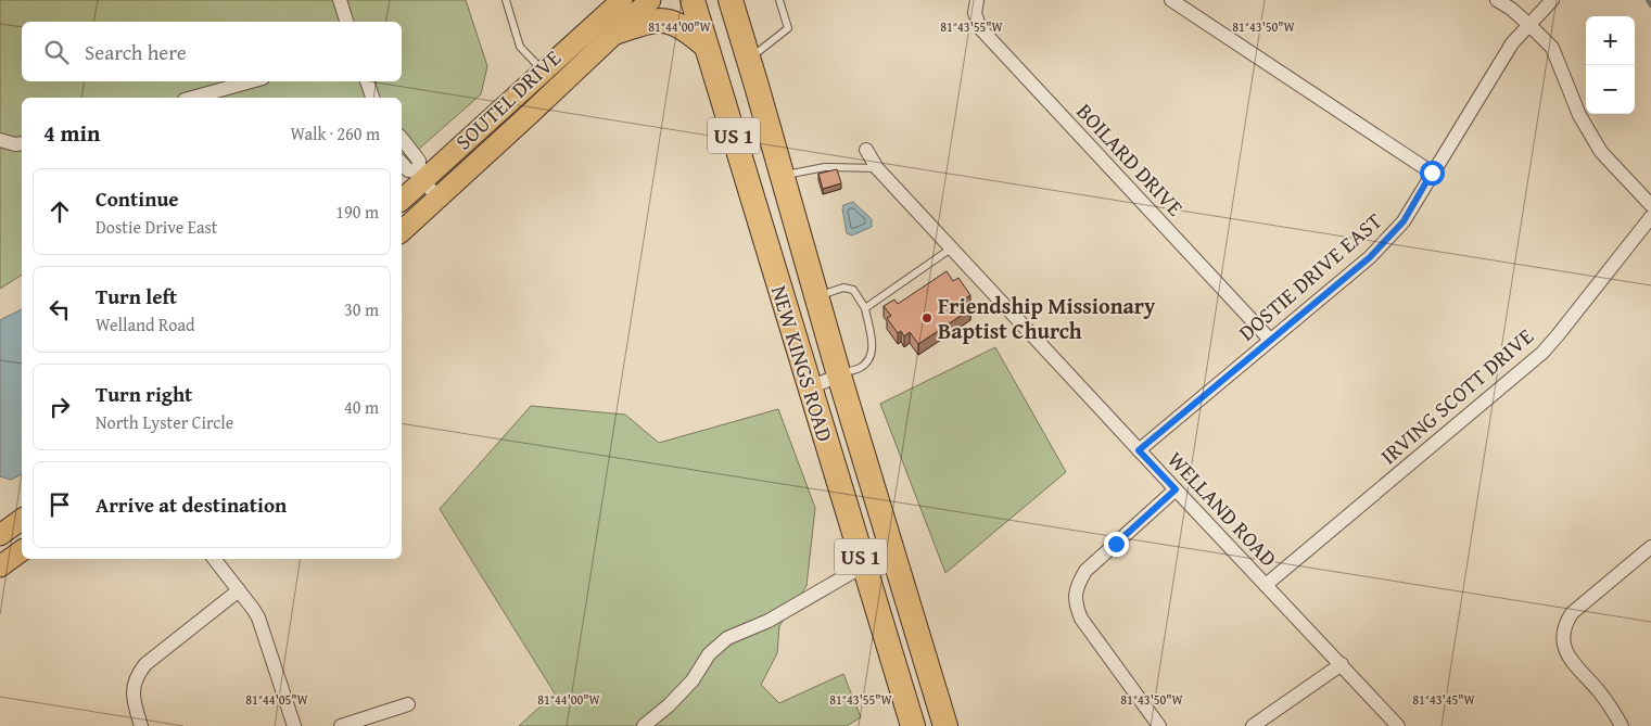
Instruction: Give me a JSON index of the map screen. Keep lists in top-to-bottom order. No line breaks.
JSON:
{"streets":{"highway":["US 1","NEW KINGS ROAD"],"main road":["SOUTEL DRIVE"],"street":["BOILARD DRIVE","DOSTIE DRIVE EAST","IRVING SCOTT DRIVE","WELLAND ROAD"]},"crossings":[["BOILARD DRIVE","DOSTIE DRIVE EAST"],["DOSTIE DRIVE EAST","WELLAND ROAD"],["IRVING SCOTT DRIVE","WELLAND ROAD"]],"places":["Friendship Missionary Baptist Church"],"page":{"map_buttons":["+","−"],"search":"Search here","heading":["4 min","Walk · 260 m"],"list":[["Continue","Dostie Drive East","190 m"],["Turn left","Welland Road","30 m"],["Turn right","North Lyster Circle","40 m"],"Arrive at destination"]},"coordinates":["81°43'55\"W","81°44'00\"W","81°43'50\"W","81°44'05\"W","81°43'45\"W"]}
